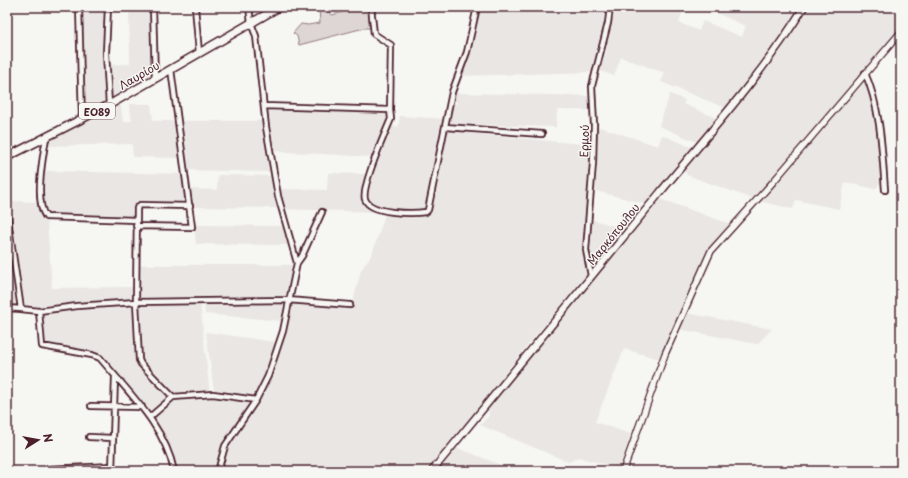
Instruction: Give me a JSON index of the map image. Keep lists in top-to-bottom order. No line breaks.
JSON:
{"streets":{"main road":["Λαυρίου","ΕΟ89","Μαρκόπουλου"],"street":["Ερμού"]},"crossings":[["Ερμού","Μαρκόπουλου"]],"north":"right"}
